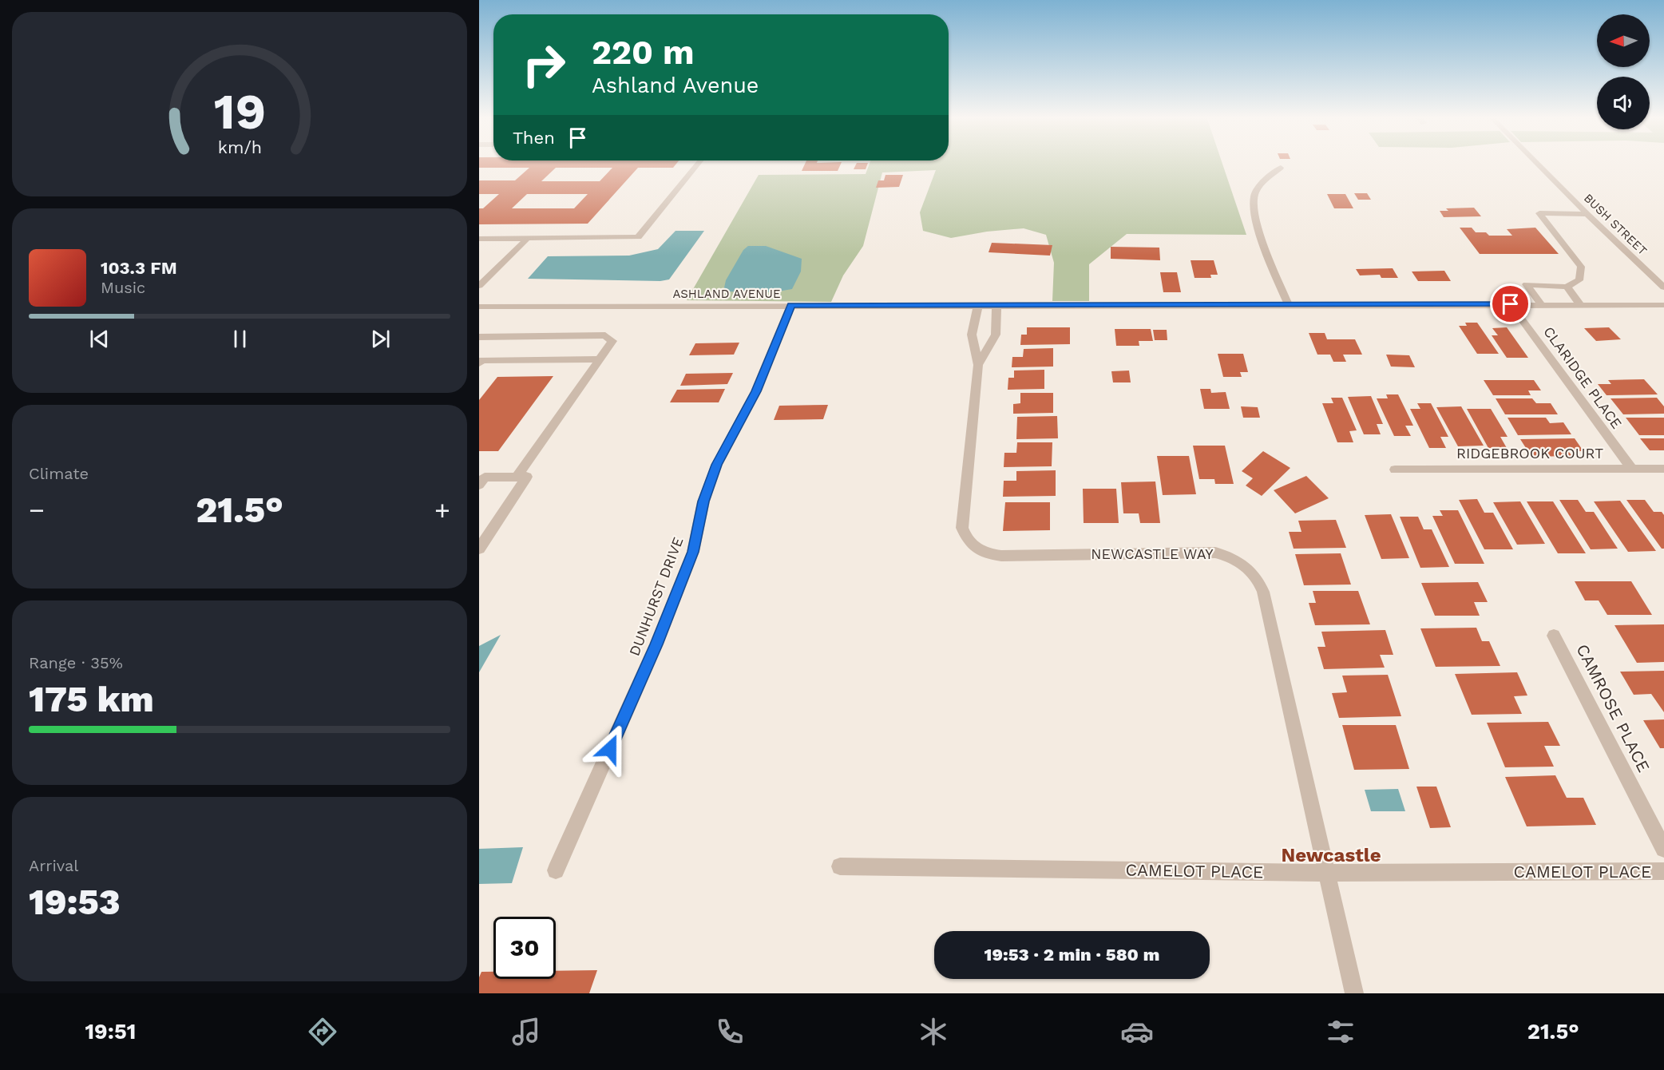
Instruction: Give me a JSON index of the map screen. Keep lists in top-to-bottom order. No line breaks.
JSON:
{"streets":{"street":["BUSH STREET","ASHLAND AVENUE","CLARIDGE PLACE","RIDGEBROOK COURT","NEWCASTLE WAY","DUNHURST DRIVE","CAMROSE PLACE","CAMELOT PLACE"]},"crossings":[["ASHLAND AVENUE","CLARIDGE PLACE"],["ASHLAND AVENUE","NEWCASTLE WAY"],["ASHLAND AVENUE","DUNHURST DRIVE"],["CLARIDGE PLACE","RIDGEBROOK COURT"],["NEWCASTLE WAY","CAMELOT PLACE"]],"districts":["Newcastle"],"north":"left","page":{"turn":["220 m","Ashland Avenue"],"then":"Then","song":["103.3 FM","Music"],"tile":["Climate",["Range · 35%","175 km"],["Arrival","19:53"]],"heat":["−","21.5°","+"],"limit":"30","trip":"19:53 · 2 min · 580 m","tabs":["19:51","21.5°"],"gauge":["19","km/h"]}}
